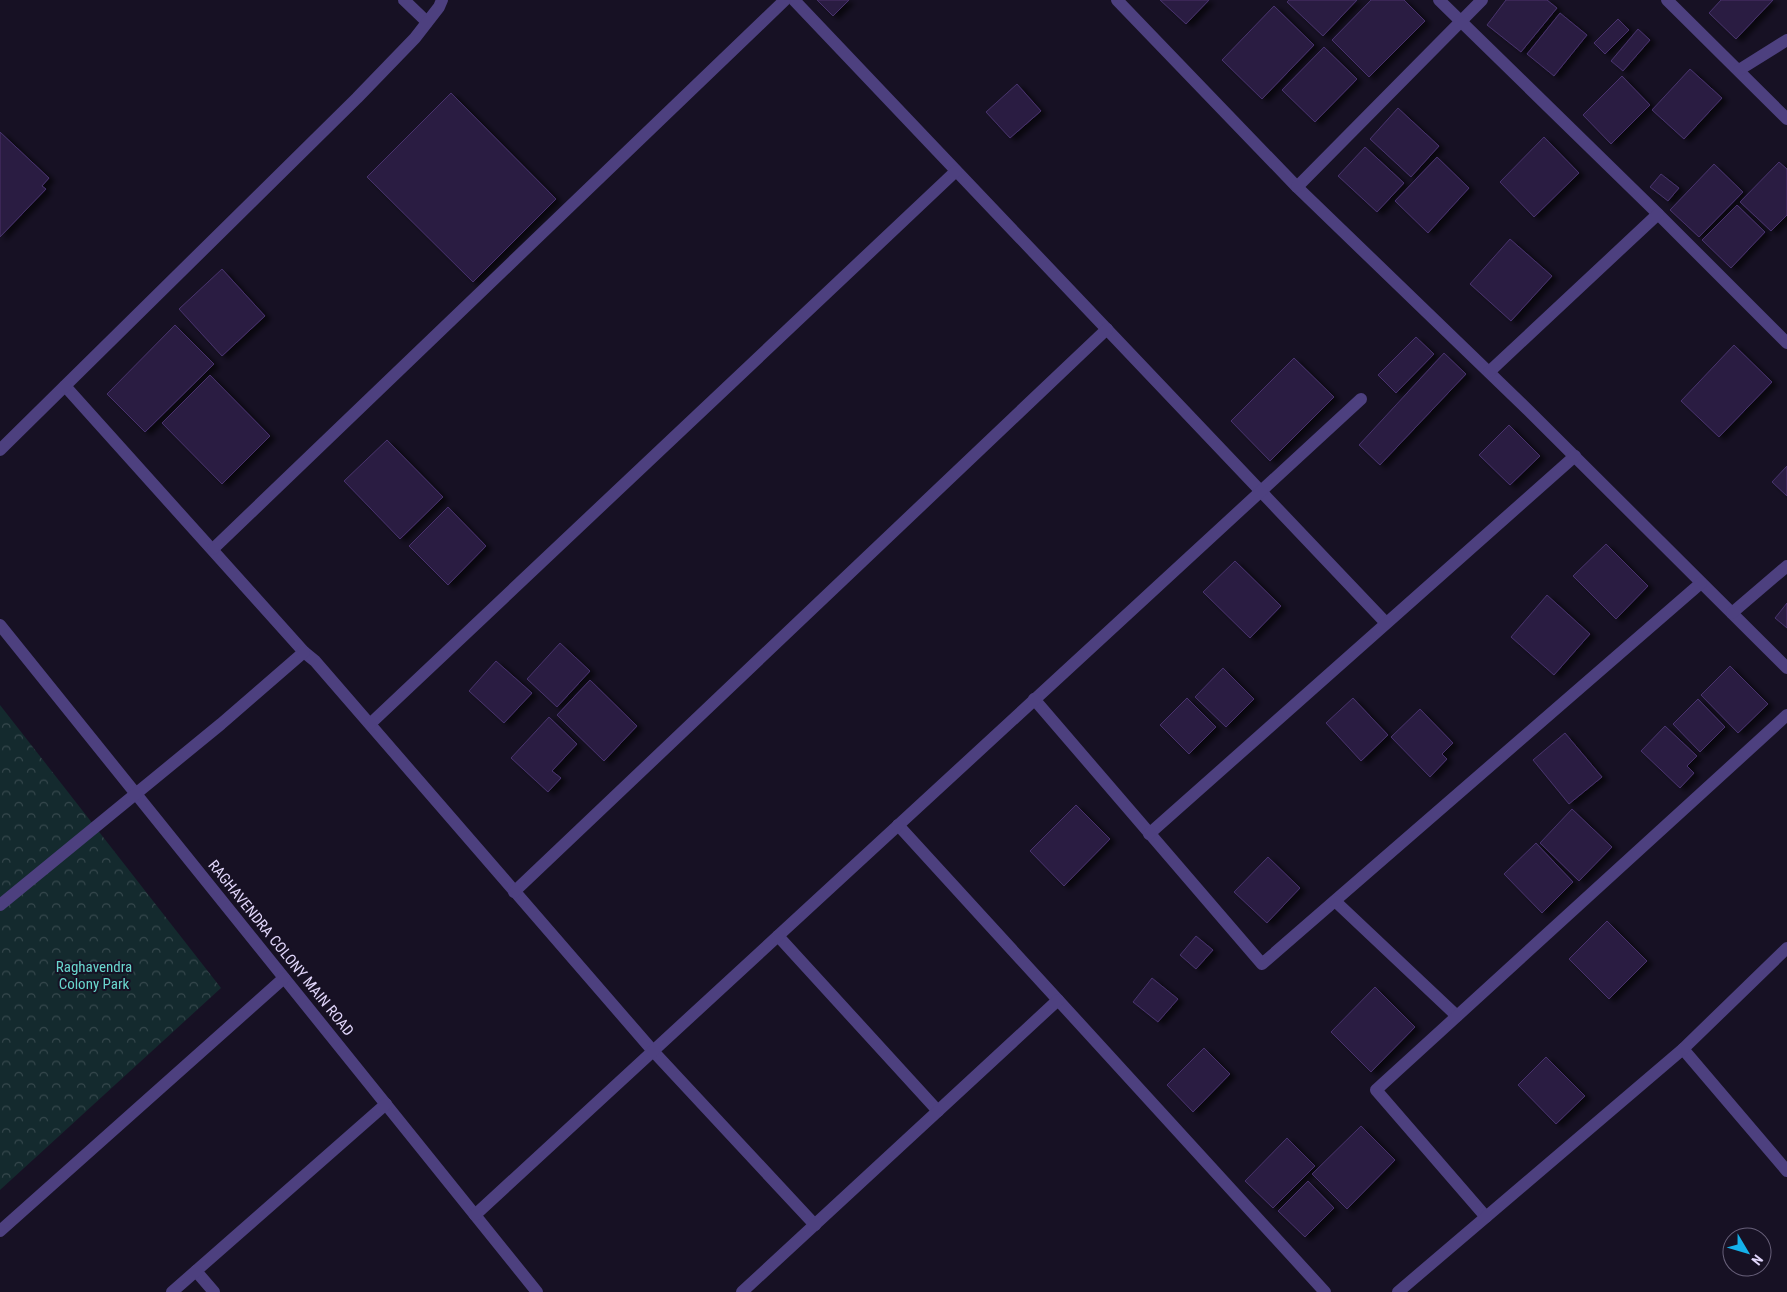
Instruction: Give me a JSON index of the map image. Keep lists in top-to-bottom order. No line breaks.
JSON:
{"streets":{"street":["RAGHAVENDRA COLONY MAIN ROAD"]},"parks":["Raghavendra Colony Park"],"north":"bottom right"}
